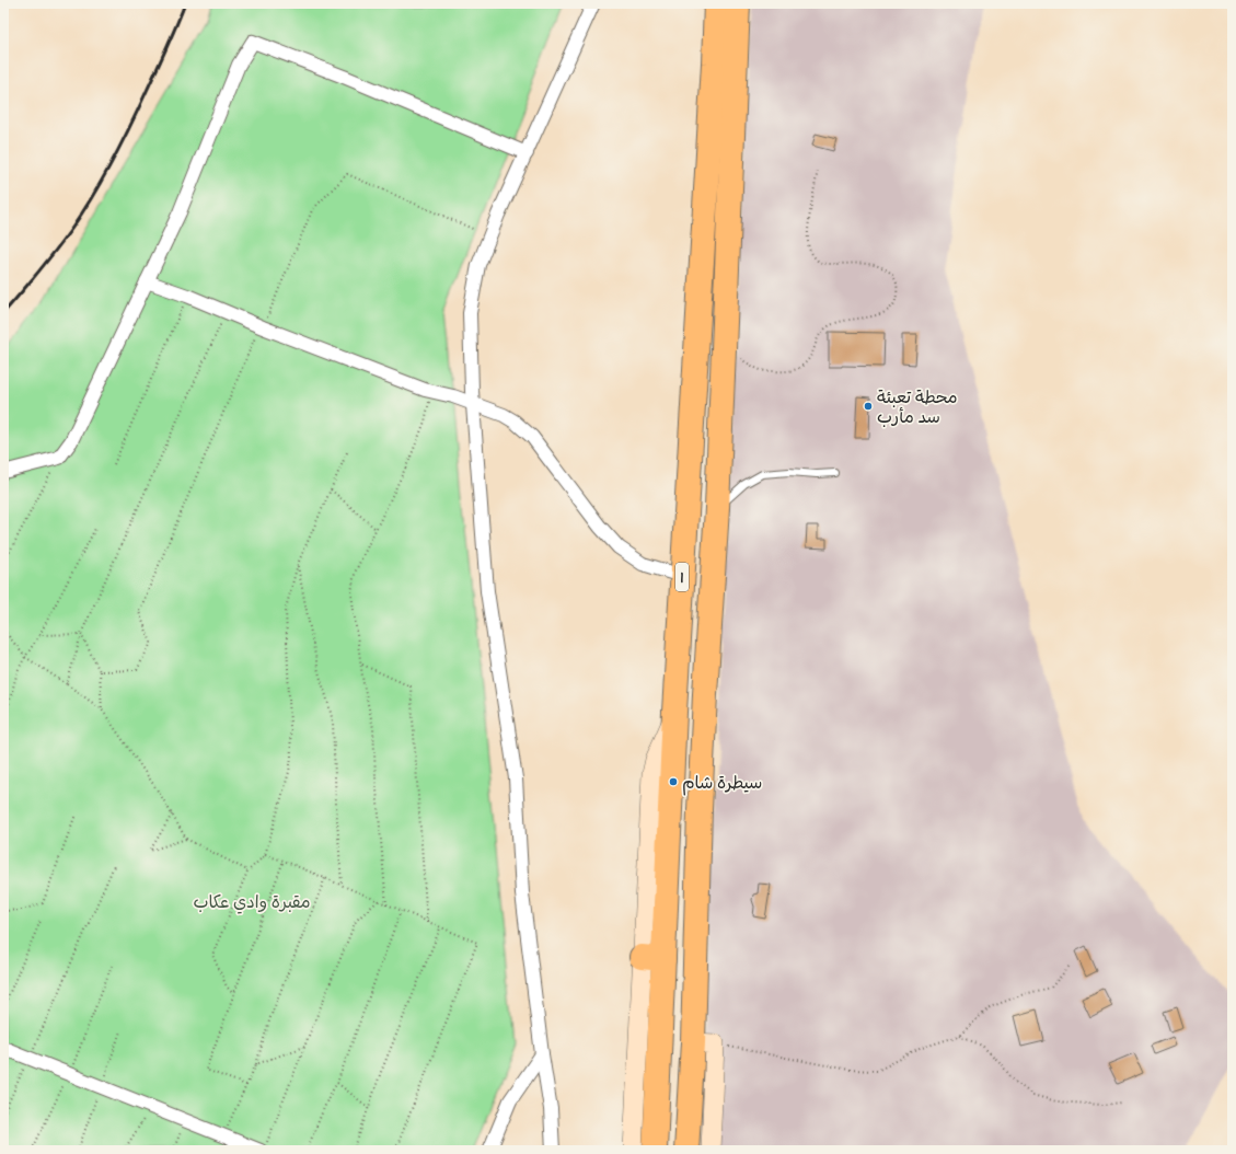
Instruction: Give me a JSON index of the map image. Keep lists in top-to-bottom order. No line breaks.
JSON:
{"streets":{"highway":["1"]},"parks":["مقبرة وادي عكاب"],"places":["محطة تعبئة سد مأرب","سيطرة شام"]}
